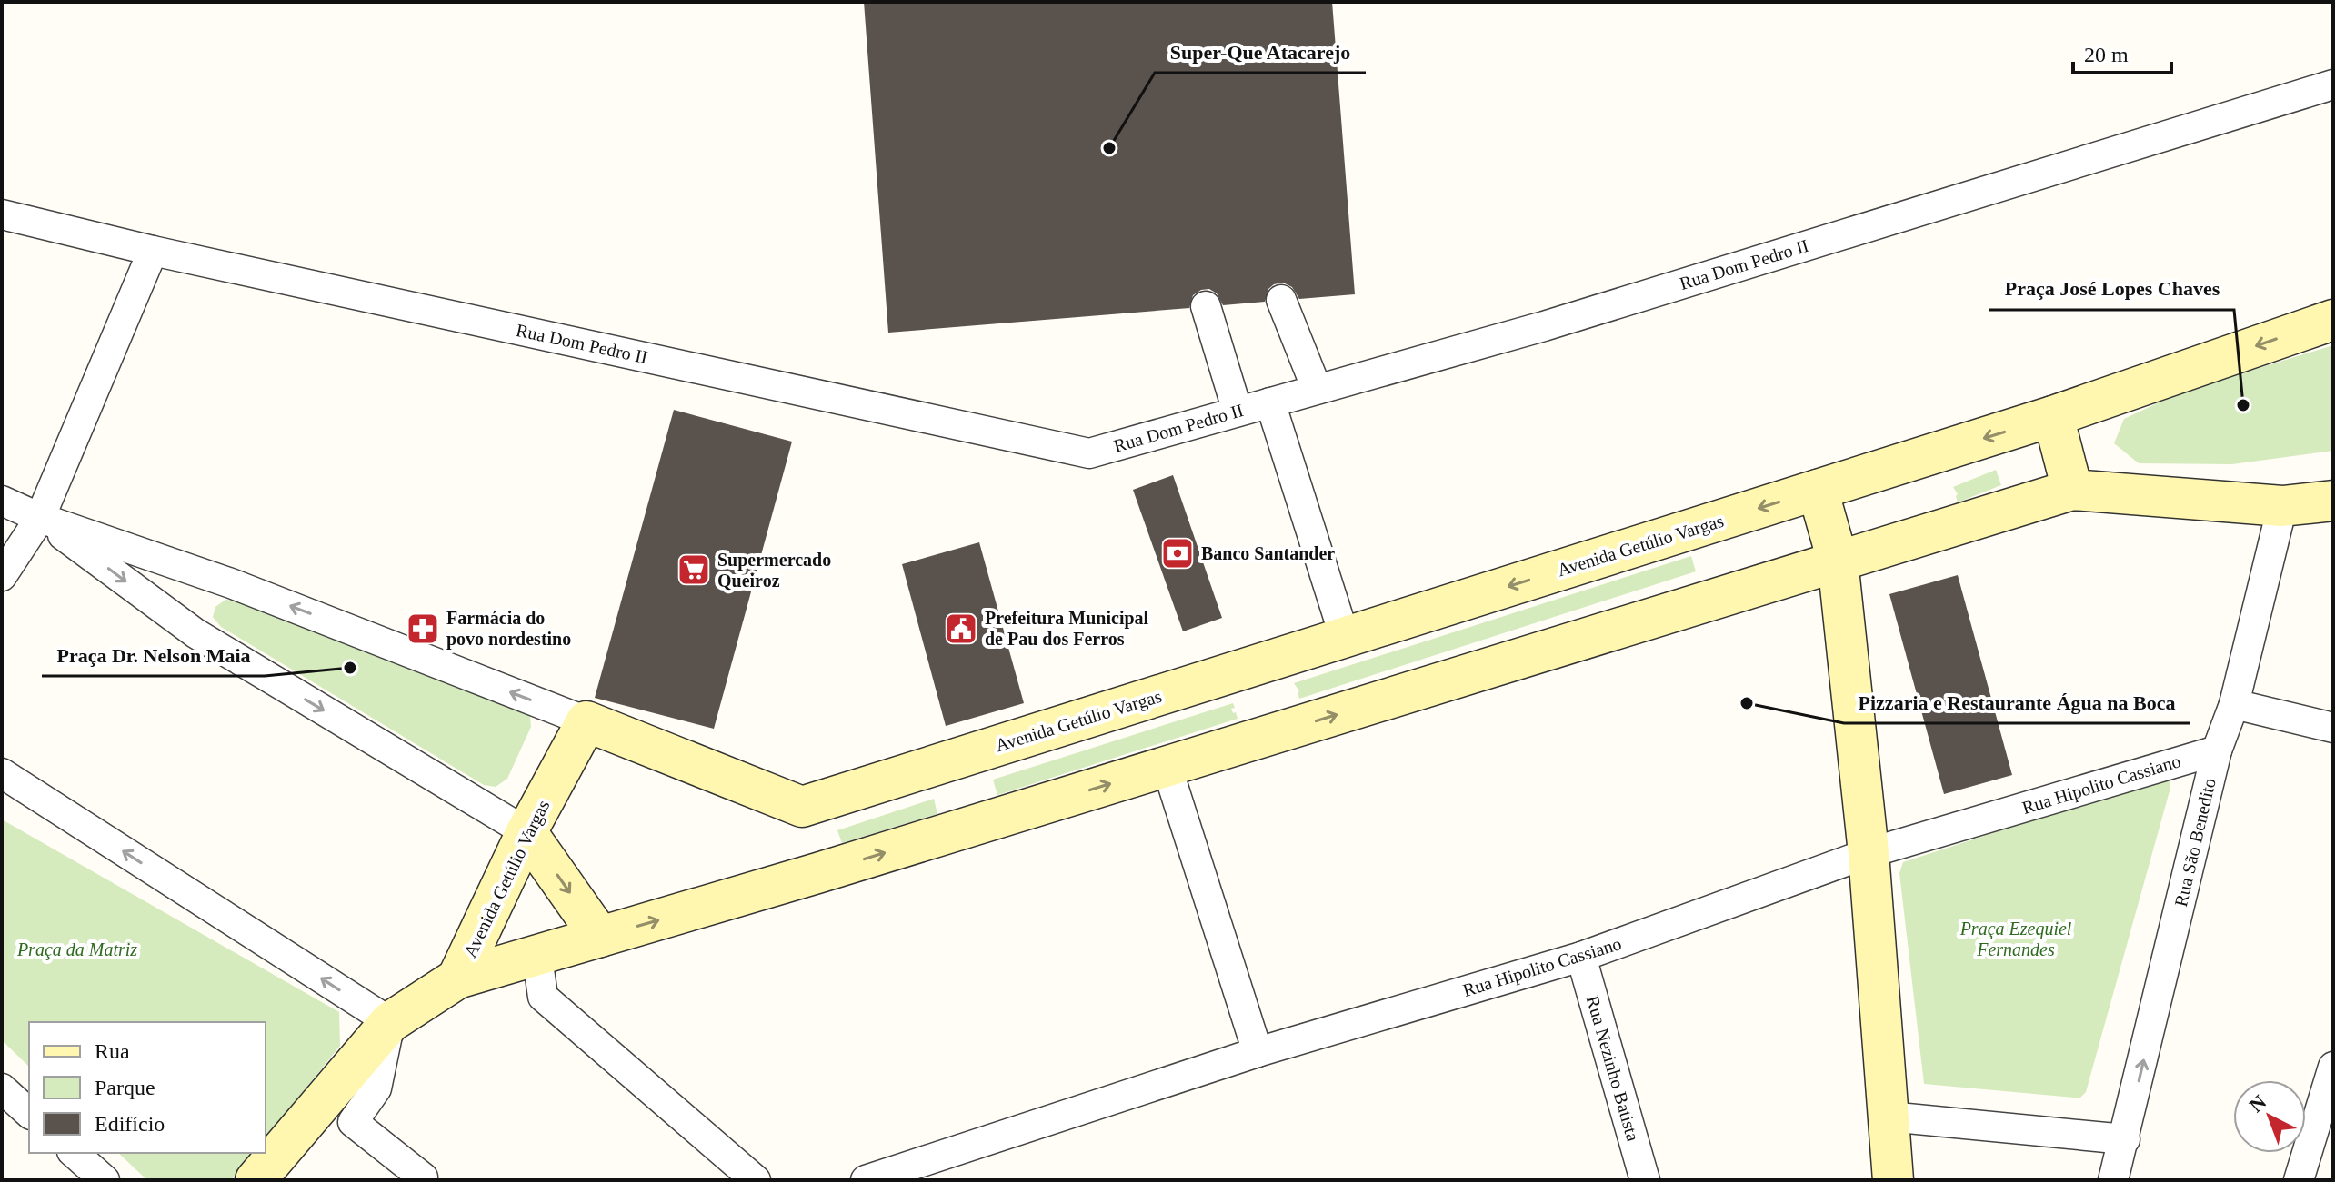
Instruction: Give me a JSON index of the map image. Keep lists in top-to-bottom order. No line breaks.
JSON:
{"streets":{"main road":["Avenida Getúlio Vargas"],"street":["Rua Dom Pedro II","Rua Hipolito Cassiano","Rua São Benedito","Rua Nezinho Batista"]},"crossings":[["Avenida Getúlio Vargas","Rua São Benedito"],["Rua Hipolito Cassiano","Rua São Benedito"],["Rua Hipolito Cassiano","Rua Nezinho Batista"]],"one_way":["Rua São Benedito"],"parks":["Praça Ezequiel Fernandes","Praça da Matriz"],"places":{"other":["Super-Que Atacarejo","Praça José Lopes Chaves","Praça Dr. Nelson Maia","Pizzaria e Restaurante Água na Boca"],"bank":["Banco Santander"],"supermarket":["Supermercado Queiroz"],"pharmacy":["Farmácia do povo nordestino"],"public building":["Prefeitura Municipal de Pau dos Ferros"]},"legend":["Rua","Parque","Edifício"],"scale_bar":"20 m","north":"top left"}
